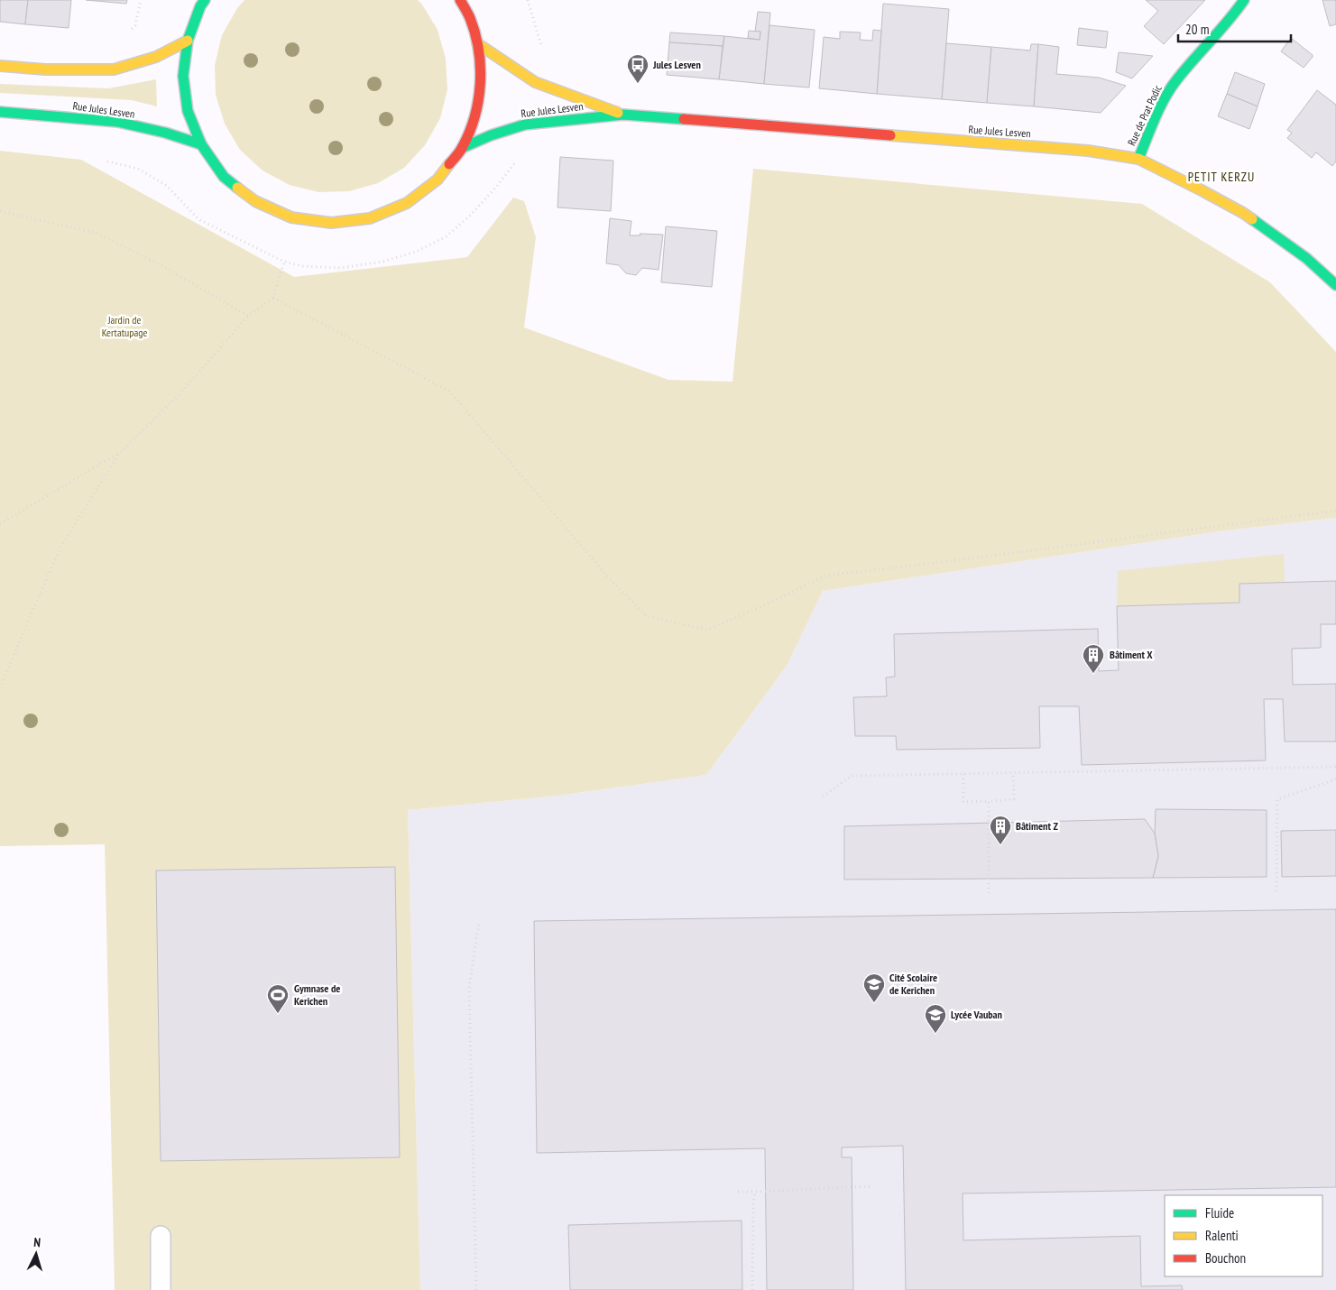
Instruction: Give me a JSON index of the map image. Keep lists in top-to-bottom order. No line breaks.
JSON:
{"streets":{"street":["Rue Jules Lesven","Rue de Prat Podic"]},"crossings":[["Rue Jules Lesven","Rue de Prat Podic"]],"districts":["PETIT KERZU"],"parks":["Jardin de Kertatupage"],"places":{"bus stop":["Jules Lesven"],"building":["Bâtiment X","Bâtiment Z"],"school or university":["Cité Scolaire de Kerichen","Lycée Vauban"],"sports":["Gymnase de Kerichen"]},"legend":["Fluide","Ralenti","Bouchon"],"scale_bar":"20 m","north":"top"}
